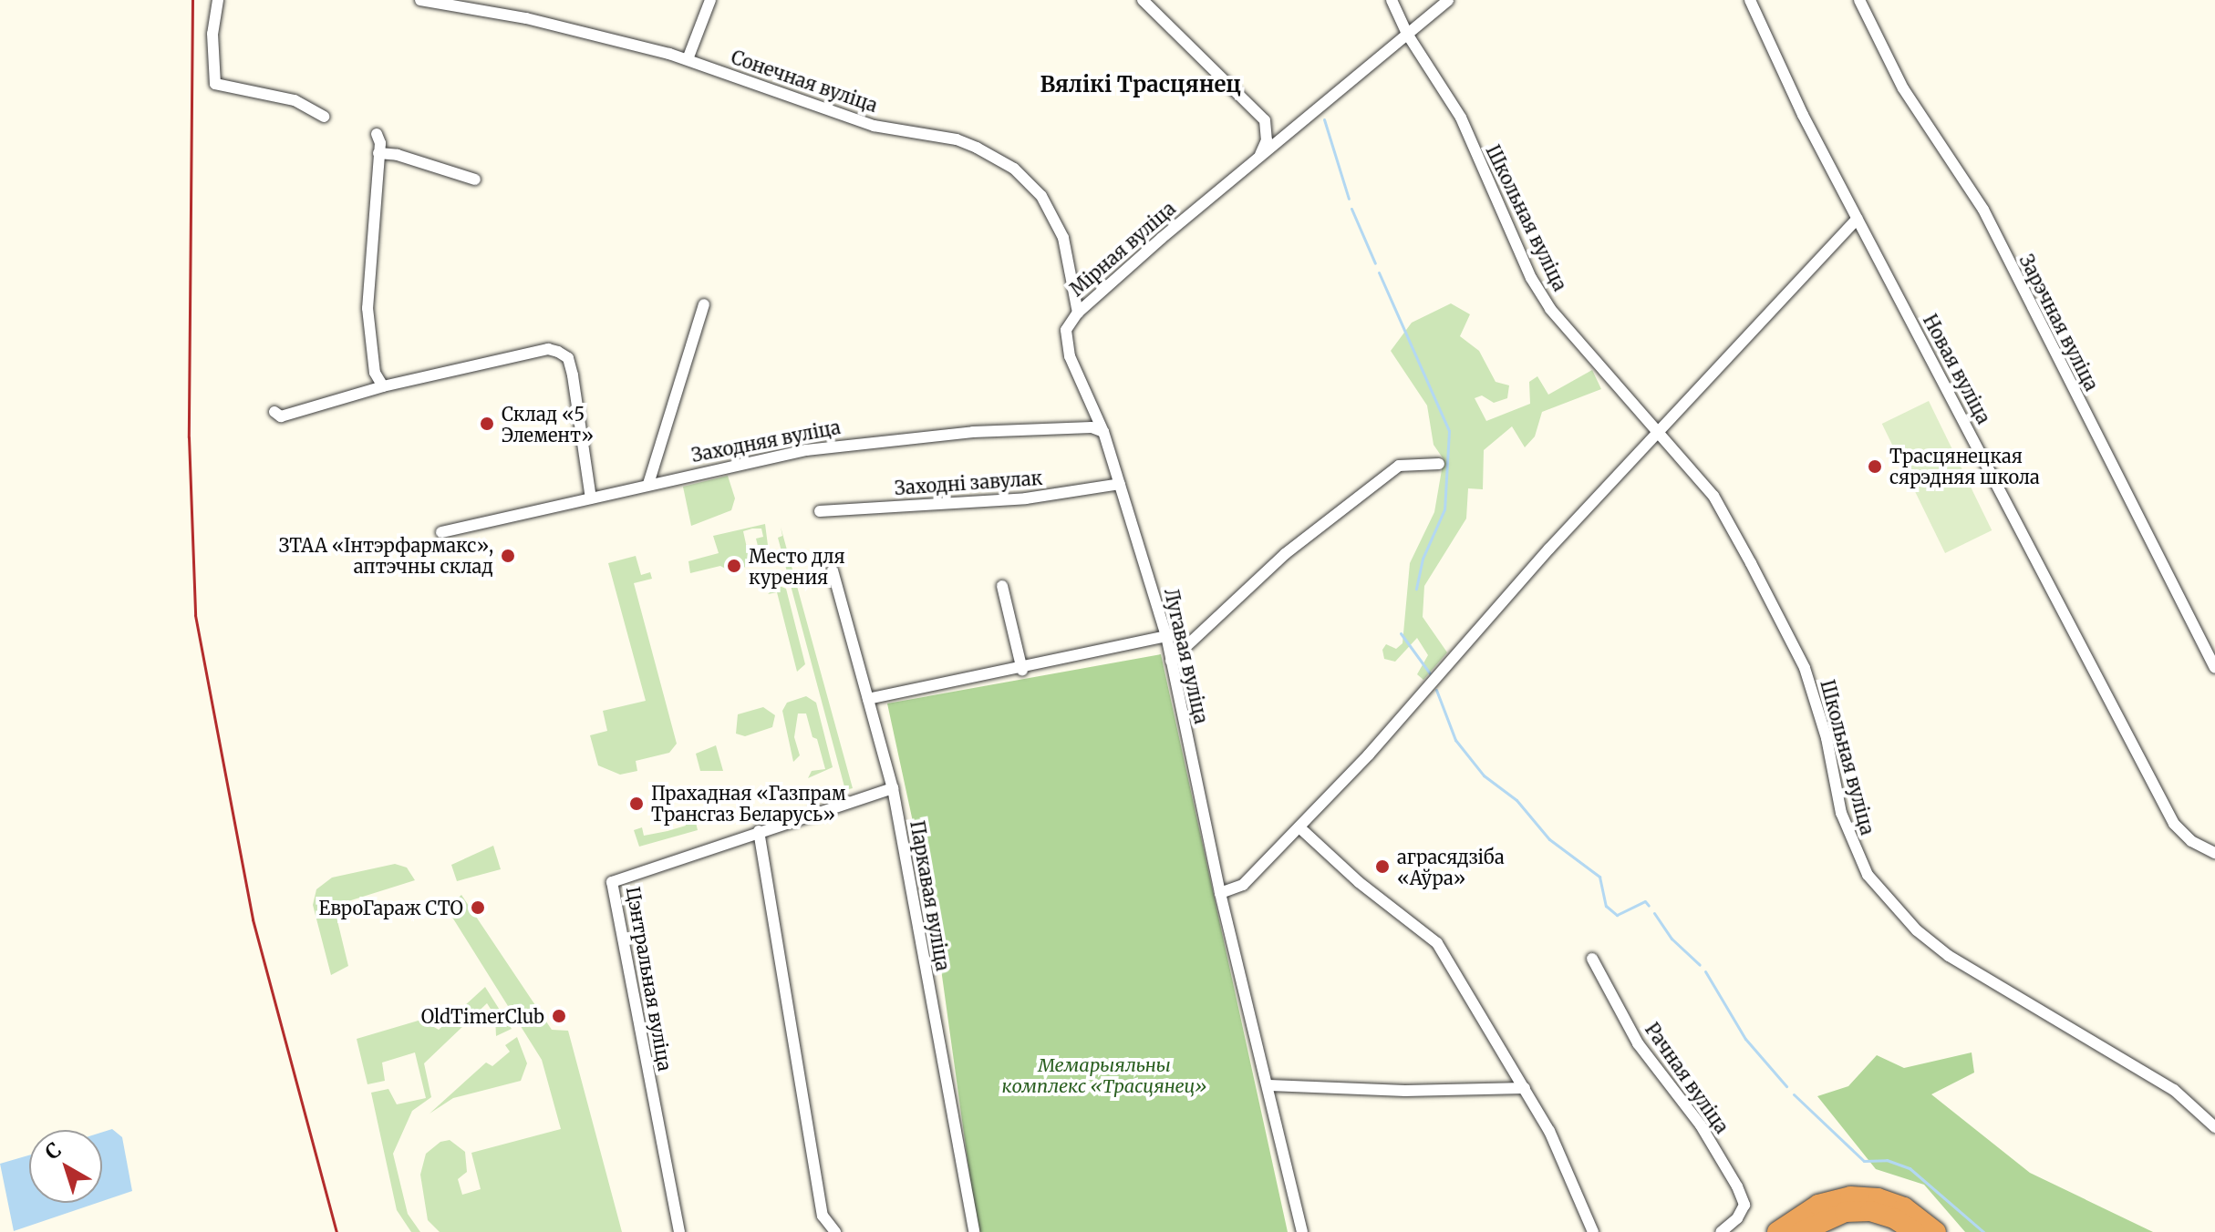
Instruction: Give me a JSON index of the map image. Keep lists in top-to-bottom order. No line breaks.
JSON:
{"streets":{"street":["Сонечная вуліца","Школьная вуліца","Мірная вуліца","Зарэчная вуліца","Новая вуліца","Заходняя вуліца","Заходні завулак","Лугавая вуліца","Паркавая вуліца","Цэнтральная вуліца","Рачная вуліца"]},"crossings":[["Сонечная вуліца","Мірная вуліца"],["Школьная вуліца","Мірная вуліца"],["Мірная вуліца","Заходняя вуліца"],["Мірная вуліца","Лугавая вуліца"],["Заходняя вуліца","Лугавая вуліца"],["Заходні завулак","Лугавая вуліца"],["Паркавая вуліца","Цэнтральная вуліца"]],"districts":["Вялікі Трасцянец"],"parks":["Мемарыяльны комплекс «Трасцянец»"],"places":["Склад «5 Элемент»","Трасцянецкая сярэдняя школа","ЗТАА «Інтэрфармакс», аптэчны склад","Место для курения","Прахадная «Газпрам Трансгаз Беларусь»","аграсядзіба «Аўра»","ЕвроГараж СТО","OldTimerClub"],"north":"top left"}
